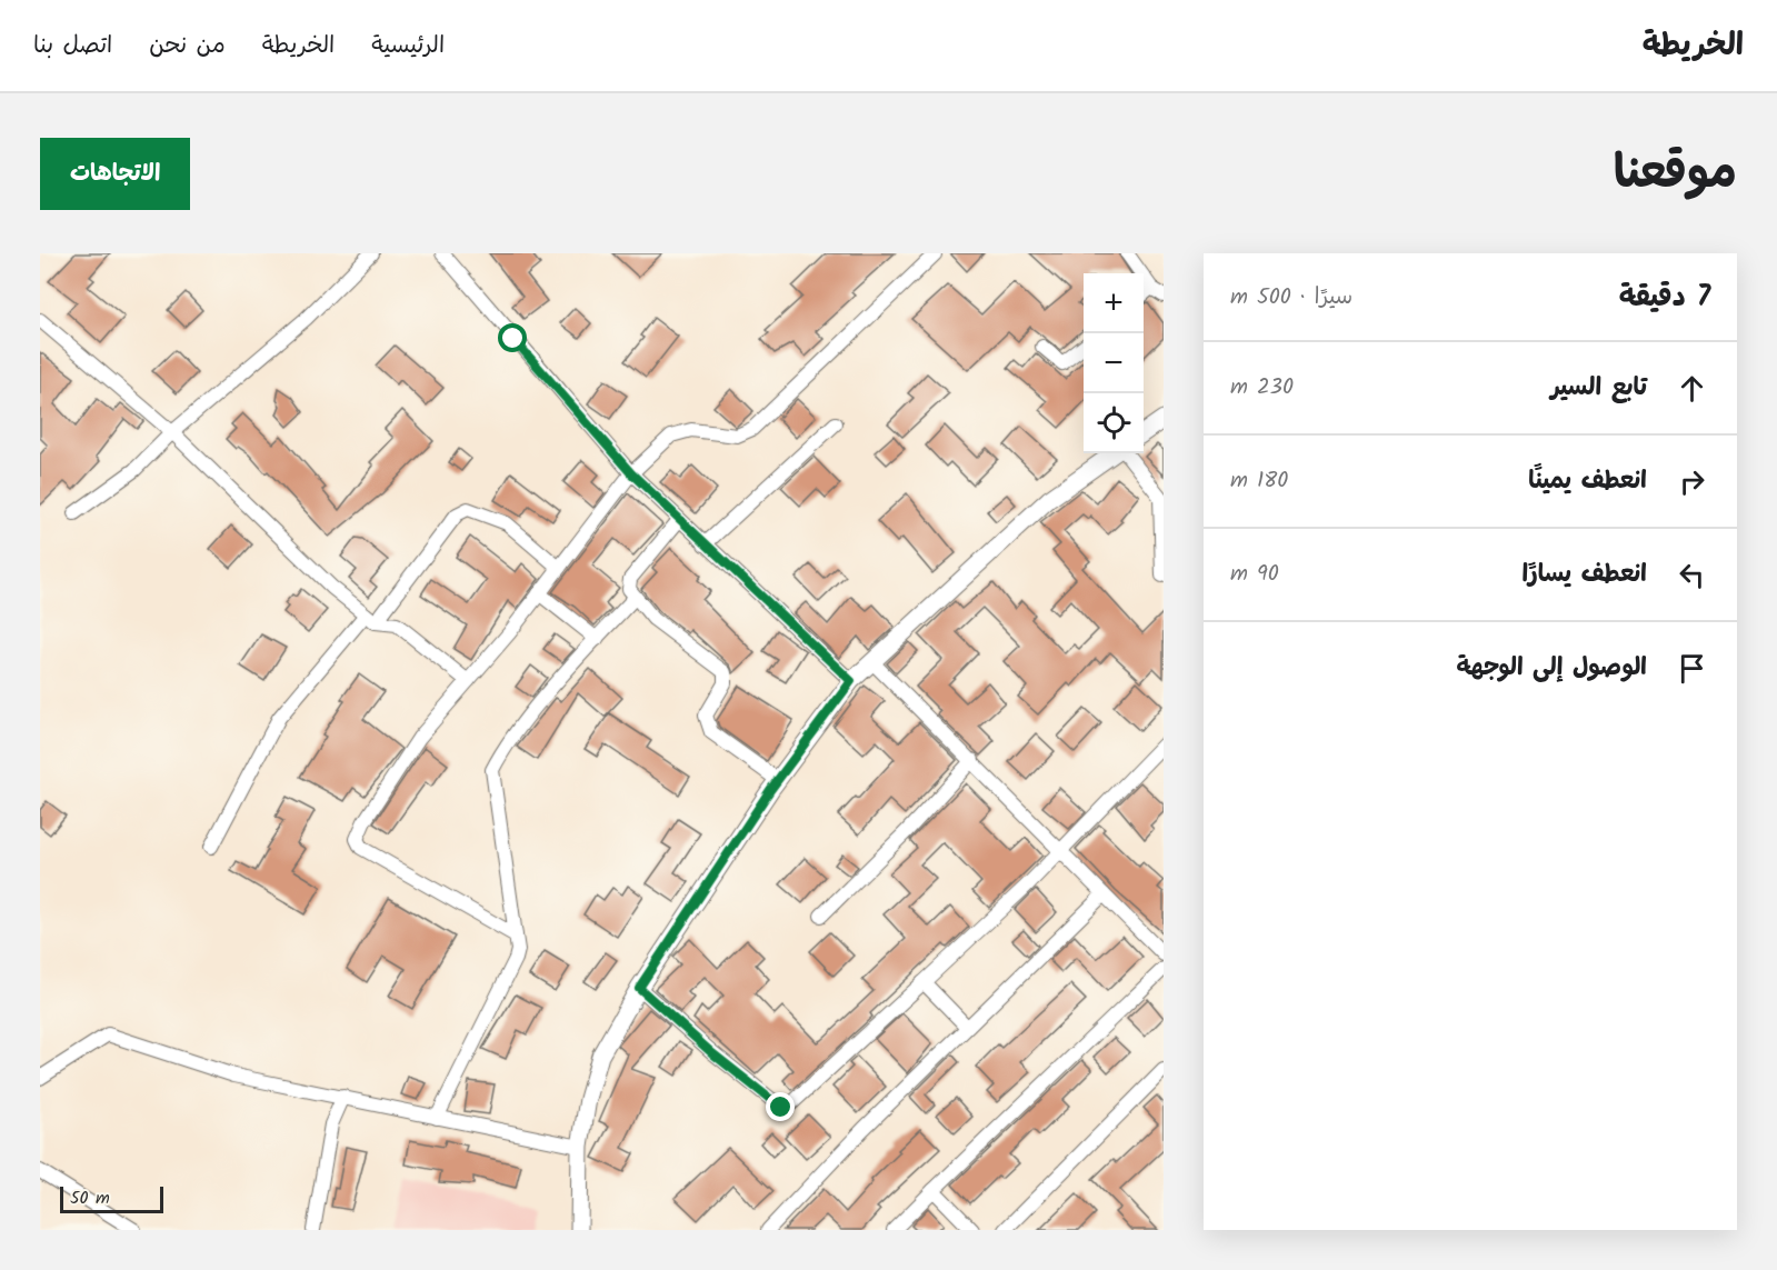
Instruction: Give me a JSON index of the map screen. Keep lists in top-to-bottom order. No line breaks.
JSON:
{"scale_bar":"50 m","page":{"header":"الخريطة","nav":["الرئيسية","الخريطة","من نحن","اتصل بنا"],"title":"موقعنا","buttons":"الاتجاهات","heading":["7 دقيقة","سيرًا · 500 m"],"map_buttons":["+","−"],"list":[["تابع السير","230 m"],["انعطف يمينًا","180 m"],["انعطف يسارًا","90 m"],"الوصول إلى الوجهة"],"scale":"50 m"}}
